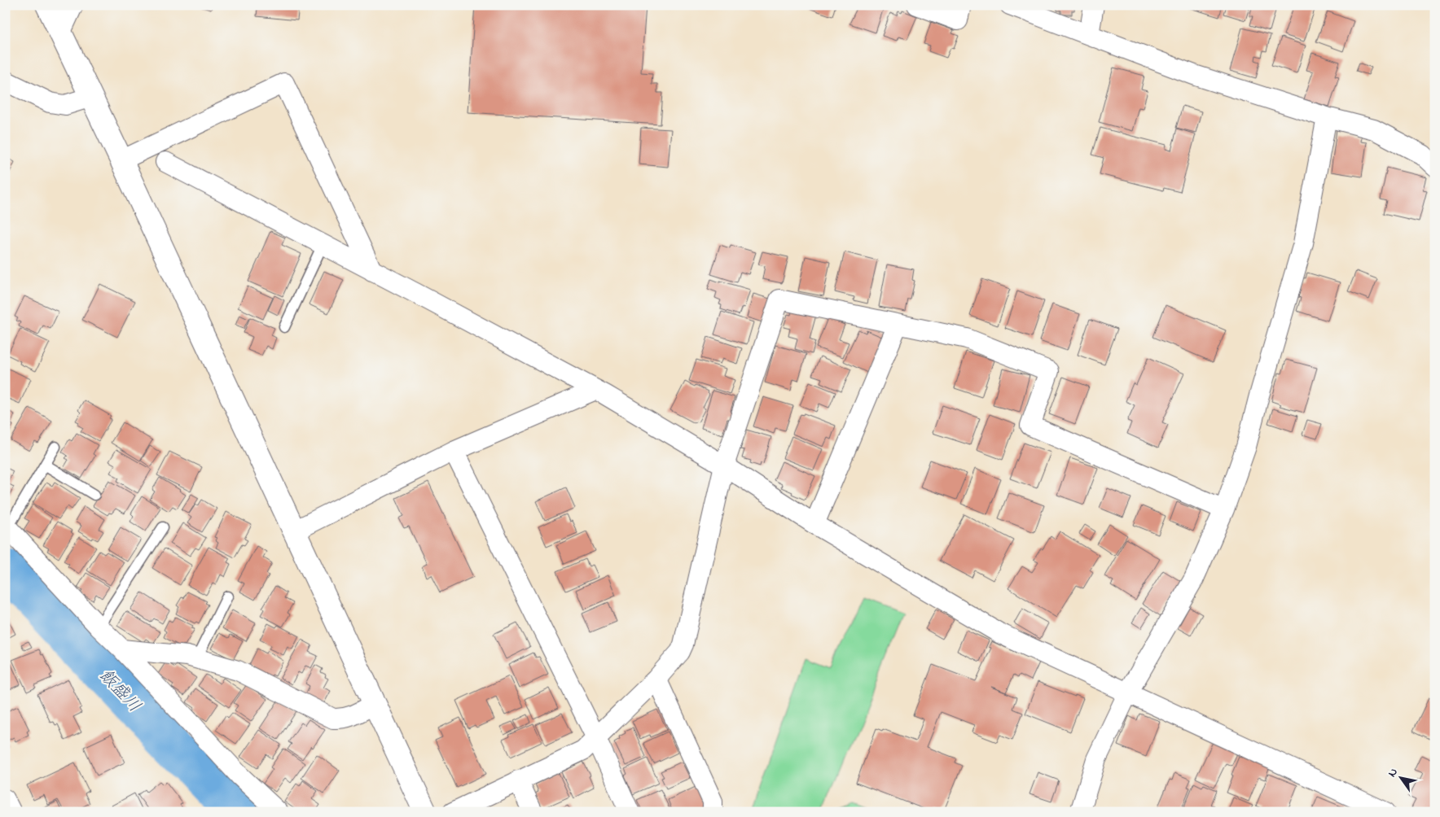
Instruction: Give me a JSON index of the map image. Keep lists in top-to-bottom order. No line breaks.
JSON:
{"water":["飯盛川"],"north":"top left"}
